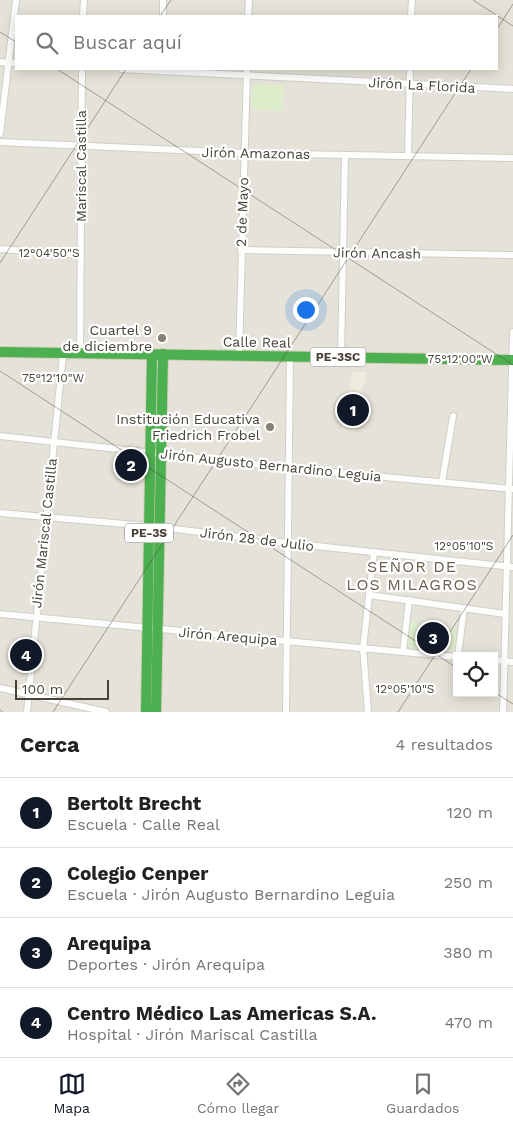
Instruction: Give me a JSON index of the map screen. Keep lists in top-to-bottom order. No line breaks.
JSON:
{"streets":{"main road":["Calle Real","PE-3SC","PE-3S"],"street":["Jirón La Florida","Jirón Amazonas","Mariscal Castilla","2 de Mayo","Jirón Ancash","Jirón Augusto Bernardino Leguia","Jirón Mariscal Castilla","Jirón 28 de Julio","Jirón Arequipa"]},"crossings":[["Jirón La Florida","2 de Mayo"],["Jirón Amazonas","Mariscal Castilla"],["Jirón Amazonas","2 de Mayo"],["Mariscal Castilla","Calle Real"],["2 de Mayo","Jirón Ancash"],["2 de Mayo","Calle Real"],["Calle Real","Jirón Mariscal Castilla"],["Calle Real","PE-3S"],["Jirón Augusto Bernardino Leguia","Jirón Mariscal Castilla"],["Jirón Augusto Bernardino Leguia","PE-3S"],["Jirón Mariscal Castilla","Jirón 28 de Julio"],["Jirón Mariscal Castilla","Jirón Arequipa"],["PE-3S","Jirón 28 de Julio"],["PE-3S","Jirón Arequipa"]],"districts":["SEÑOR DE LOS MILAGROS"],"places":["Cuartel 9 de diciembre","Institución Educativa Friedrich Frobel"],"scale_bar":"100 m","page":{"search":"Buscar aquí","pins":["1","2","3","4"],"scale":"100 m","heading":["Cerca","4 resultados"],"list":[{"mark":"1","name":"Bertolt Brecht","note":"Escuela · Calle Real","value":"120 m"},{"mark":"2","name":"Colegio Cenper","note":"Escuela · Jirón Augusto Bernardino Leguia","value":"250 m"},{"mark":"3","name":"Arequipa","note":"Deportes · Jirón Arequipa","value":"380 m"},{"mark":"4","name":"Centro Médico Las Americas S.A.","note":"Hospital · Jirón Mariscal Castilla","value":"470 m"}],"nav":["Mapa","Cómo llegar","Guardados"]},"coordinates":["12°04'50\"S","75°12'00\"W","75°12'10\"W","12°05'10\"S"]}
